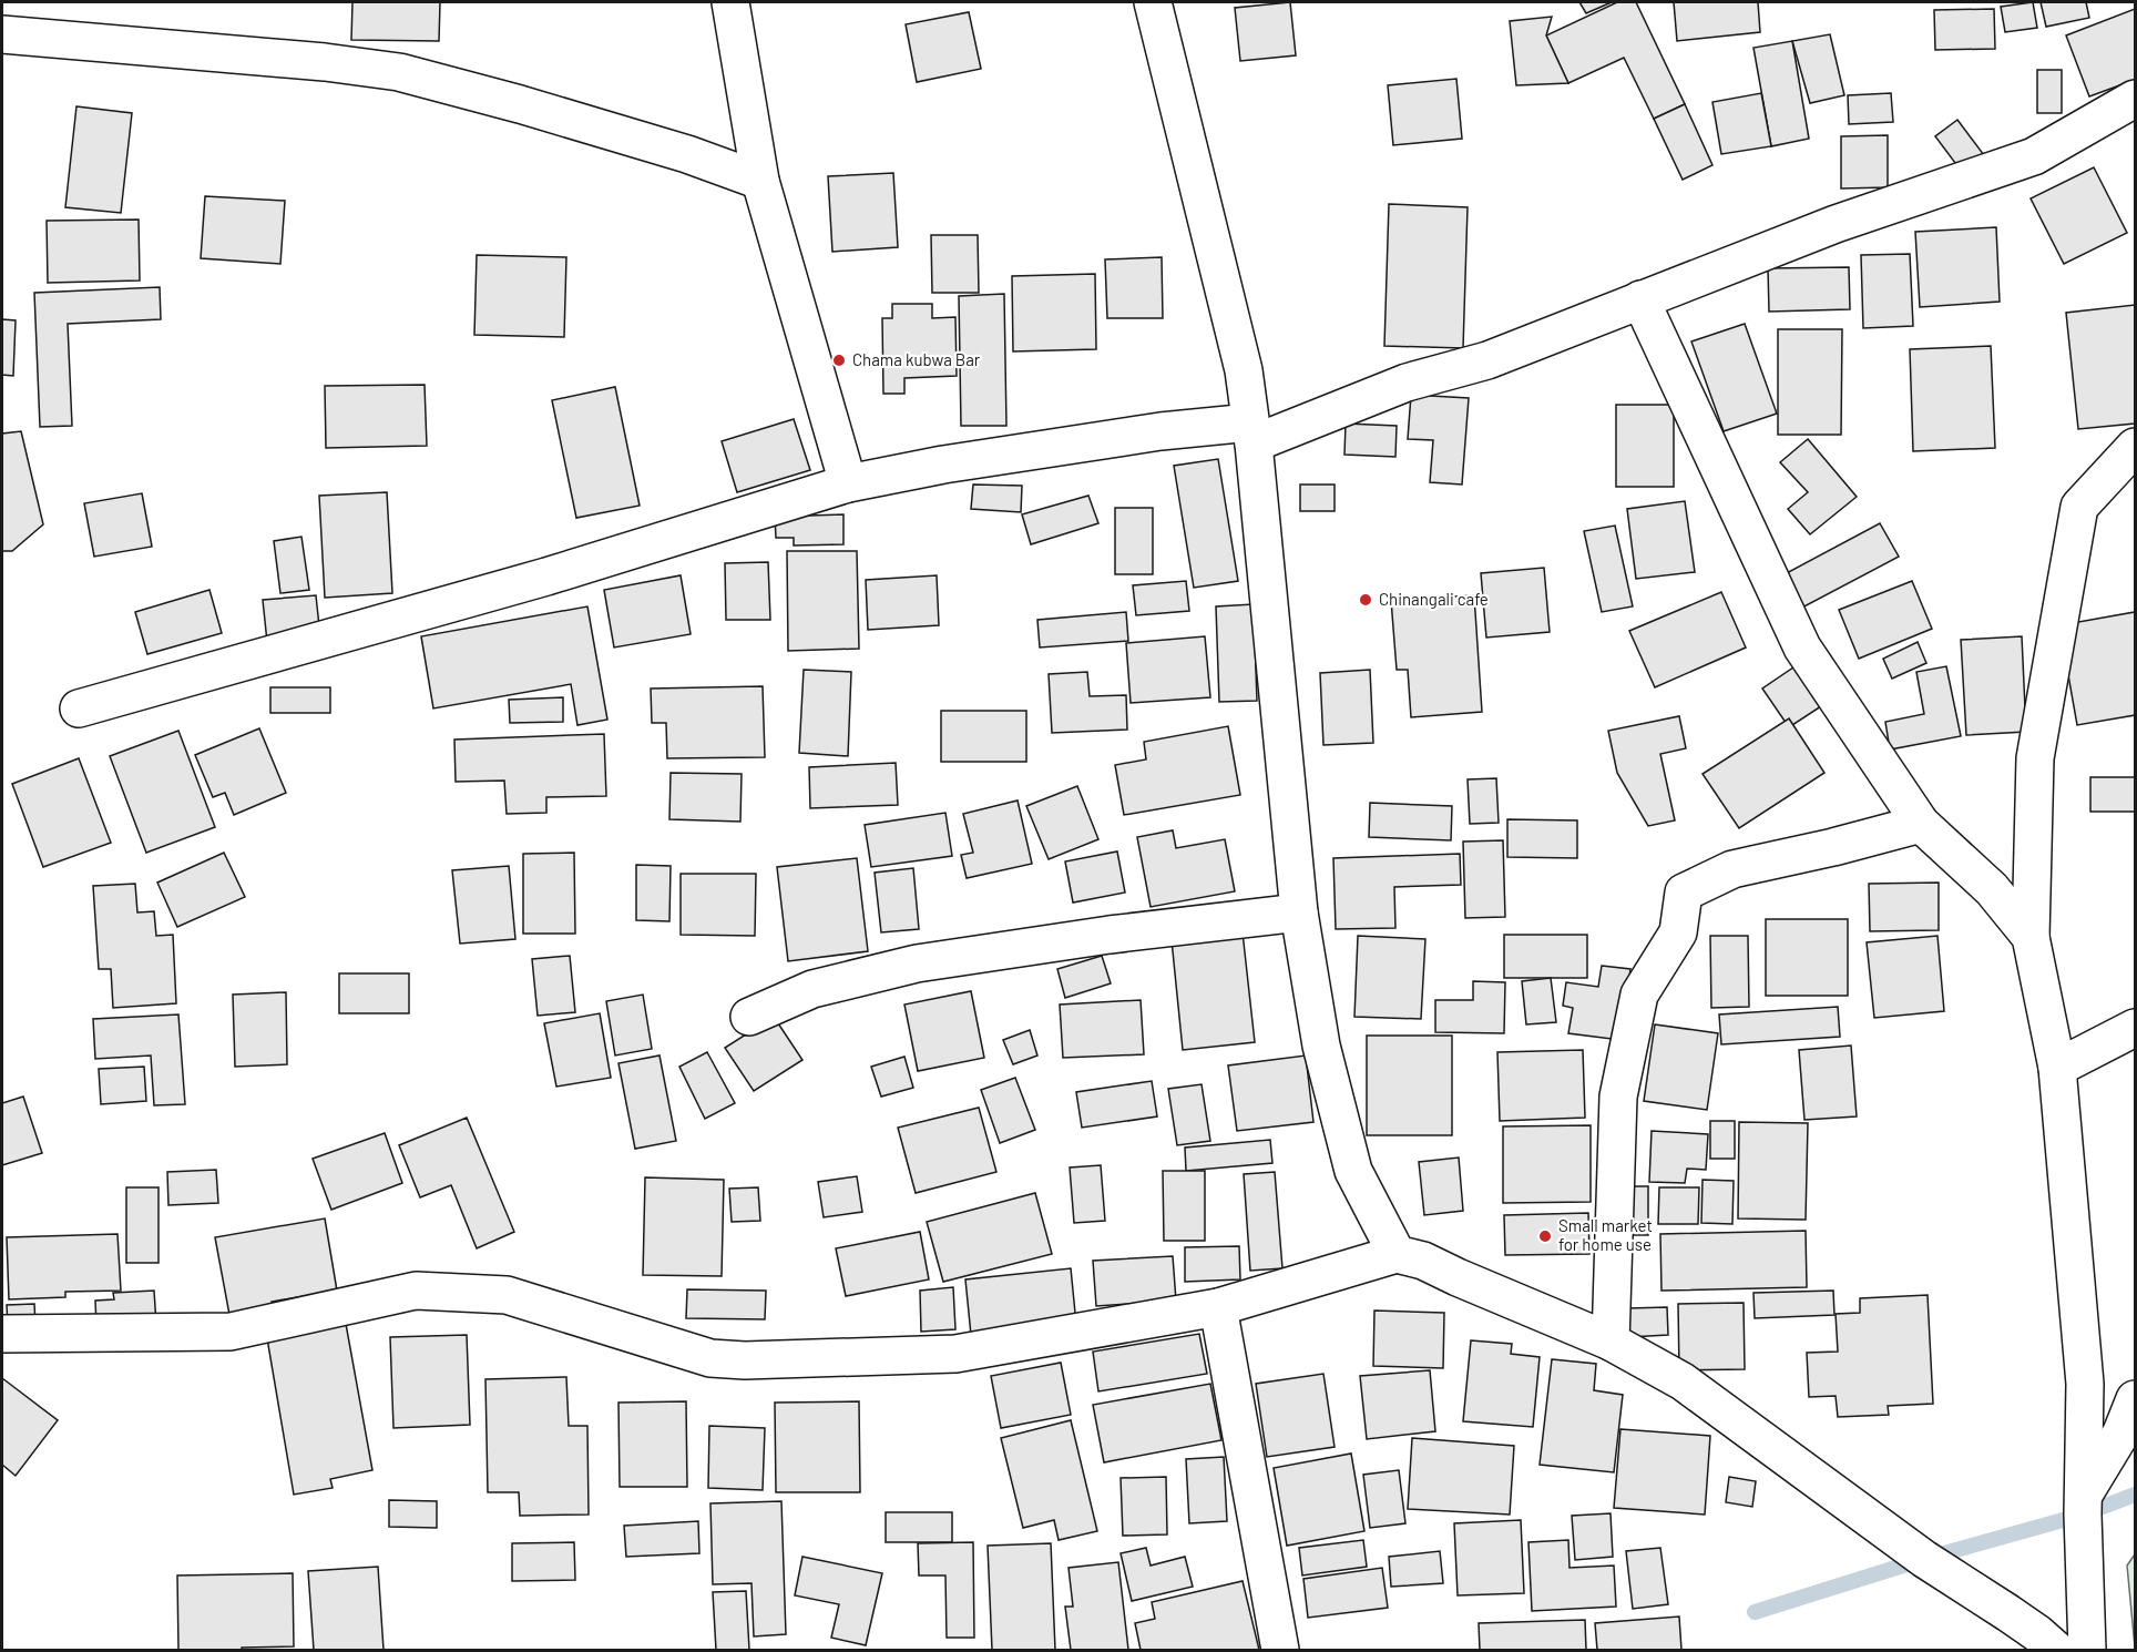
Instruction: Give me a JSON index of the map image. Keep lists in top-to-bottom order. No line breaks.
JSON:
{"places":["Chama kubwa Bar","Chinangali cafe","Small market for home use"]}
